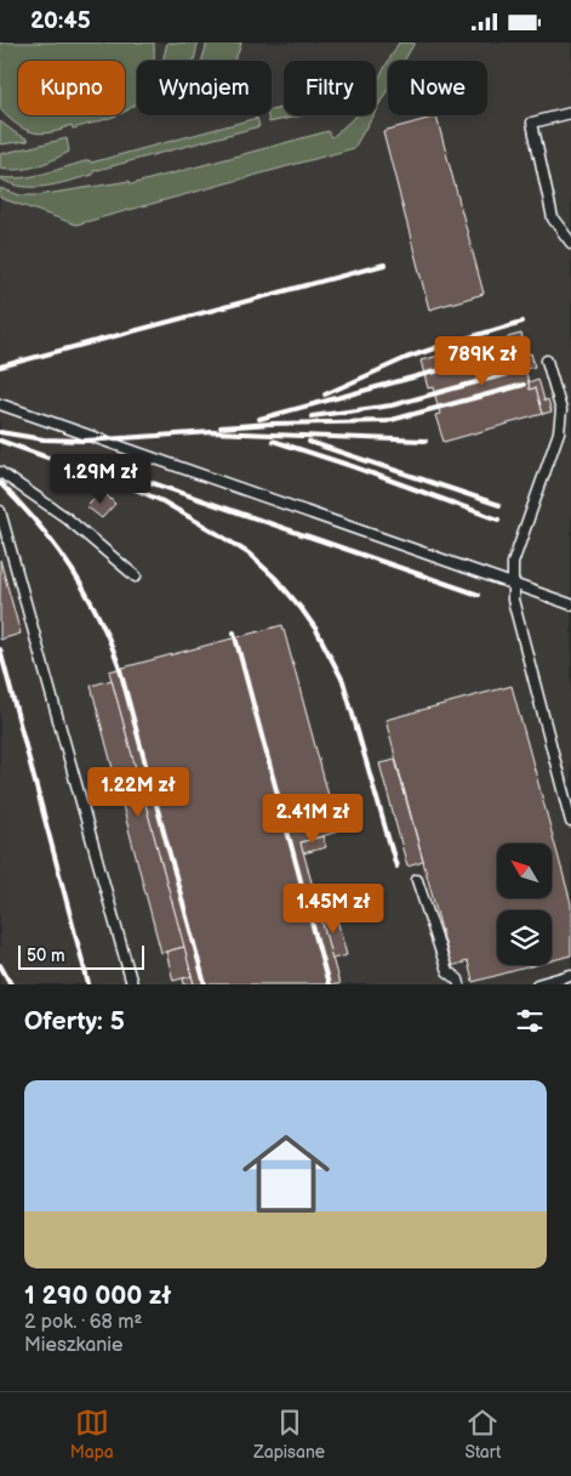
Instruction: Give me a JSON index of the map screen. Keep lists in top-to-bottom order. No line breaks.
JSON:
{"scale_bar":"50 m","north":"top left","page":{"status":"20:45","chip":["Kupno","Wynajem","Filtry","Nowe"],"price":["789K zł","1.29M zł","1.22M zł","2.41M zł","1.45M zł"],"scale":"50 m","heading":"Oferty: 5","list":[{"name":"1 290 000 zł","note":"2 pok. · 68 m² · Mieszkanie"}],"tabs":["Mapa","Zapisane","Start"]}}
